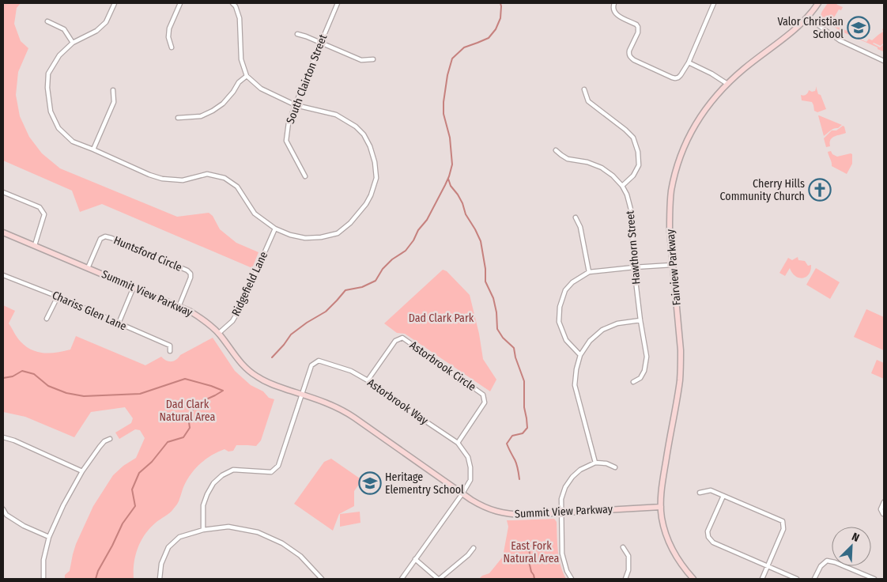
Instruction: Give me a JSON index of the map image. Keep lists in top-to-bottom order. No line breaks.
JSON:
{"streets":{"street":["South Clairton Street","Hawthorn Street","Huntsford Circle","Fairview Parkway","Ridgefield Lane","Summit View Parkway","Chariss Glen Lane","Astorbrook Circle","Astorbrook Way"]},"crossings":[["Huntsford Circle","Summit View Parkway"],["Fairview Parkway","Summit View Parkway"],["Ridgefield Lane","Summit View Parkway"],["Summit View Parkway","Astorbrook Way"],["Astorbrook Circle","Astorbrook Way"]],"parks":["Dad Clark Park","Dad Clark Natural Area","East Fork Natural Area"],"places":{"school or university":["Valor Christian School","Heritage Elementry School"],"church":["Cherry Hills Community Church"]},"north":"top right"}
